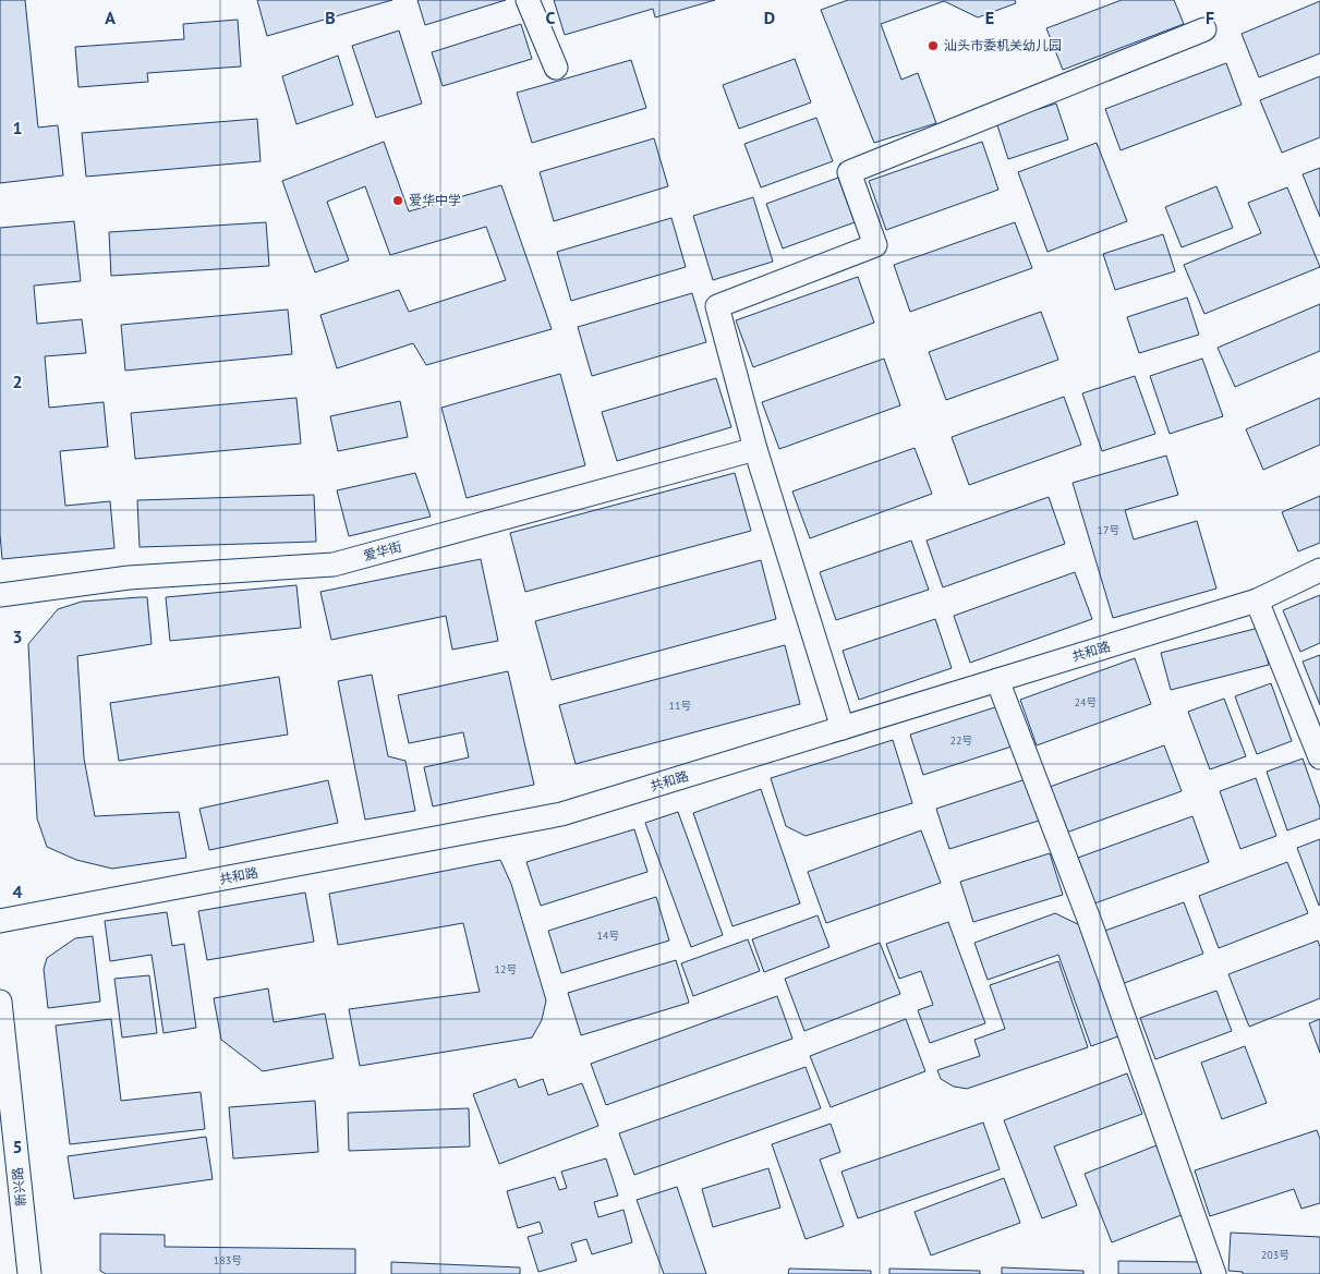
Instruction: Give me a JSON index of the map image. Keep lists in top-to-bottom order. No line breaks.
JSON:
{"streets":{"street":["爱华街","共和路","新兴路"]},"places":["汕头市委机关幼儿园","爱华中学"],"house_numbers":["17号","24号","11号","22号","14号","12号","203号","183号"],"grid":{"columns":["A","B","C","D","E","F"],"rows":["1","2","3","4","5"]}}
